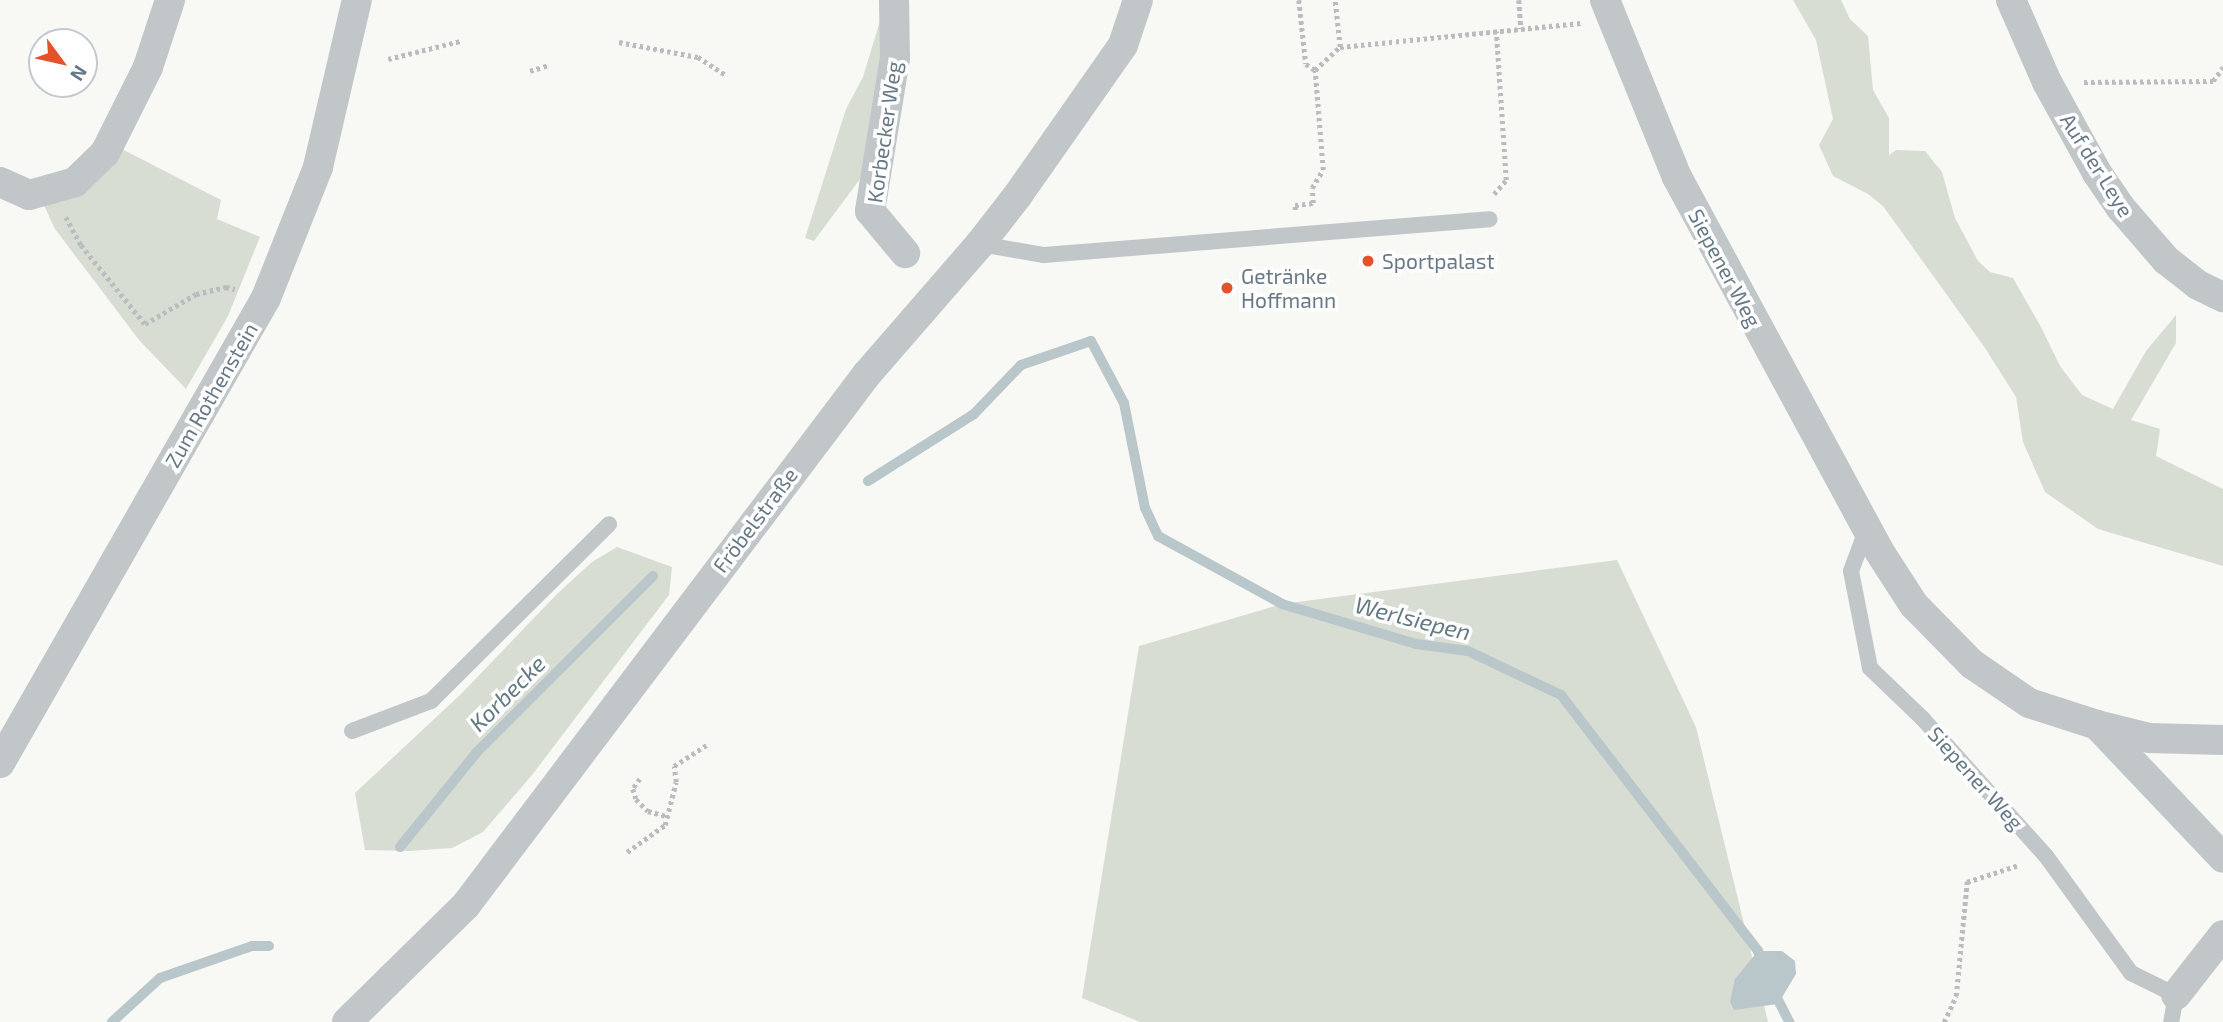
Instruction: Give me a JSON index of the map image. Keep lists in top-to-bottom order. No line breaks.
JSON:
{"streets":{"street":["Korbecker Weg","Auf der Leye","Siepener Weg","Zum Rothenstein","Fröbelstraße"]},"water":["Werlsiepen","Korbecke"],"places":["Sportpalast","Getränke Hoffmann"],"north":"bottom right"}
